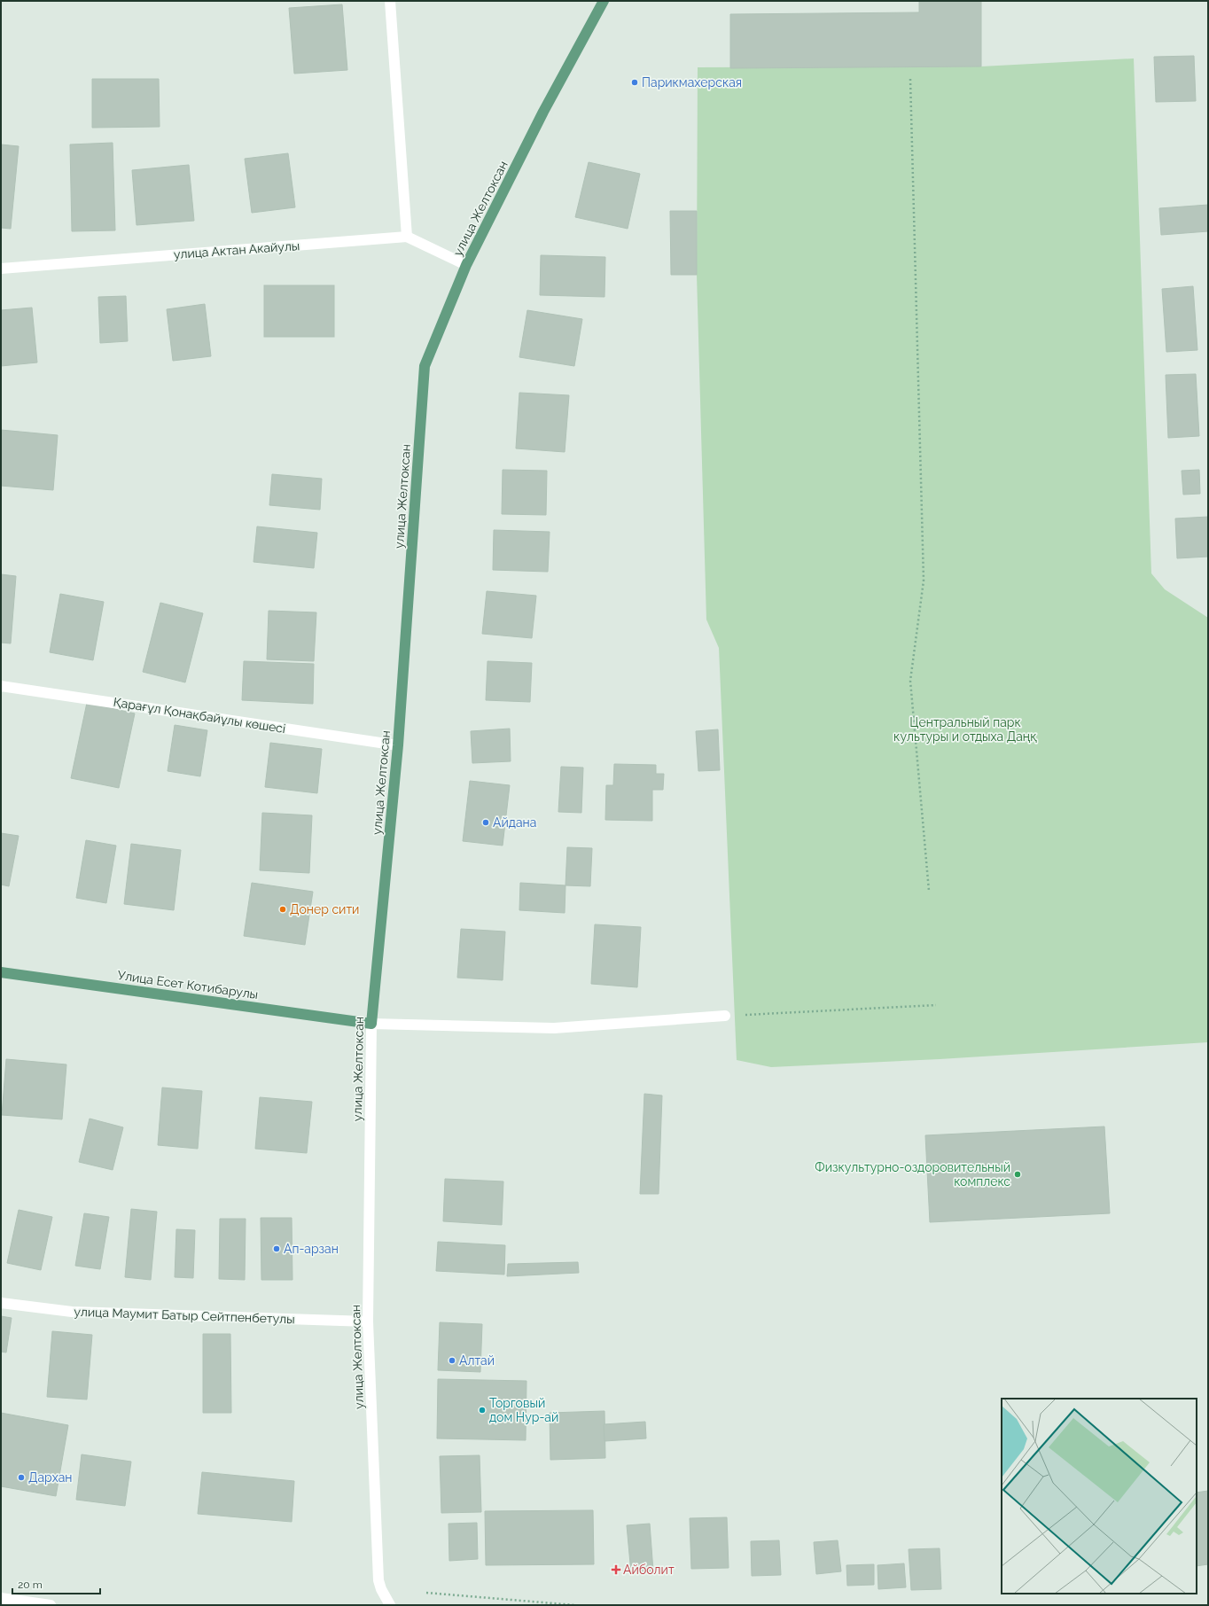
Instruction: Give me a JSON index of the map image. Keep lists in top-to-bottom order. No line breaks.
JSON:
{"streets":{"main road":["улица Желтоксан","Улица Есет Котибарулы"],"street":["улица Актан Акайулы","Қарағұл Қонақбайұлы көшесі","улица Маумит Батыр Сейтпенбетулы"]},"crossings":[["улица Желтоксан","Қарағұл Қонақбайұлы көшесі"],["улица Желтоксан","Улица Есет Котибарулы"],["улица Желтоксан","улица Маумит Батыр Сейтпенбетулы"]],"parks":["Центральный парк культуры и отдыха Даңқ"],"places":{"other":["Парикмахерская","Айдана","Донер сити","Физкультурно-оздоровительный комплекс","Ап-арзан","Алтай","Торговый дом Нур-ай","Дархан"],"health":["Айболит"]},"scale_bar":"20 m"}
